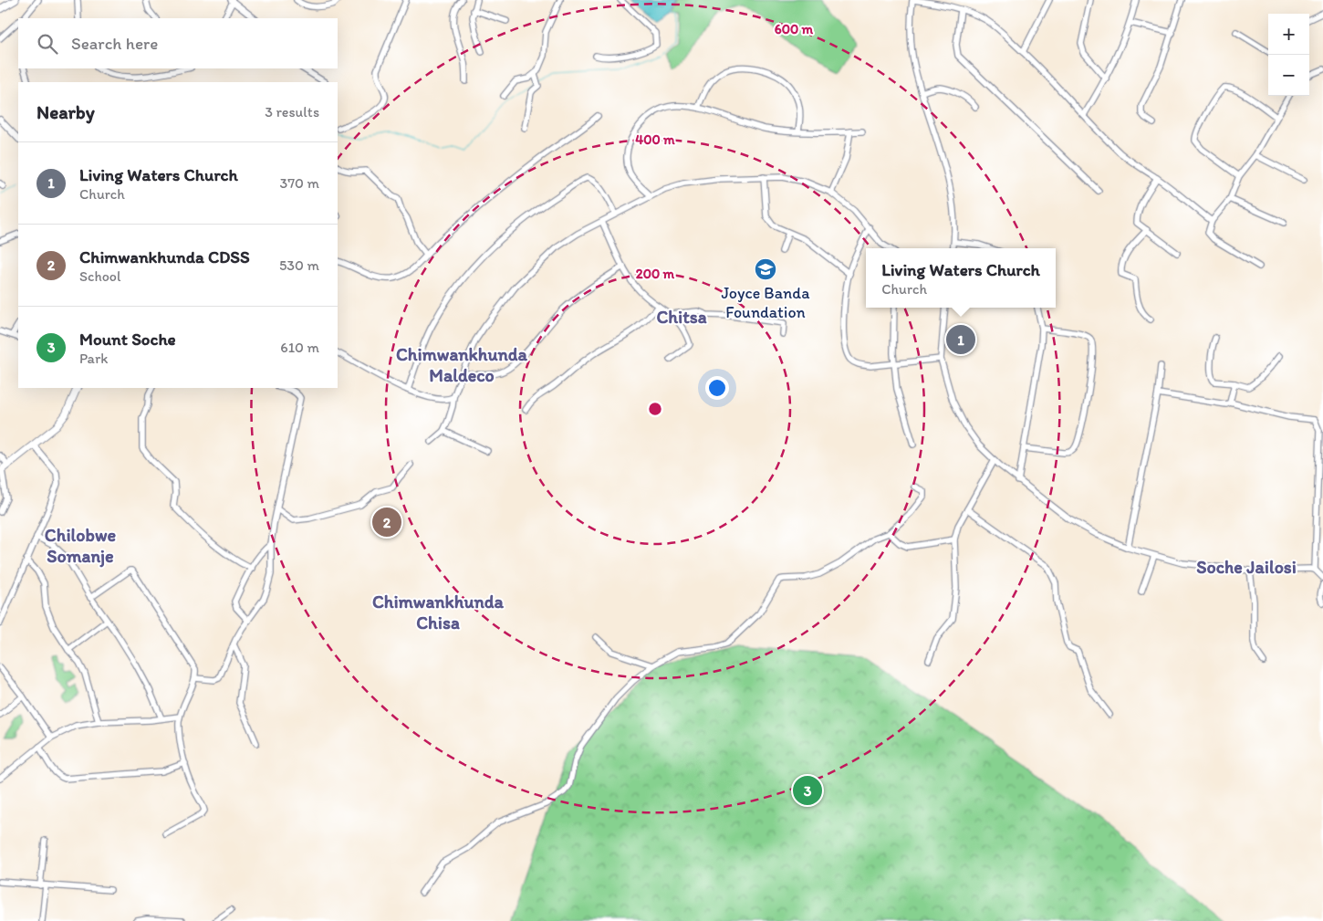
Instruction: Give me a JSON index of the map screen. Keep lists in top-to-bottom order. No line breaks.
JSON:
{"districts":["Chitsa","Chimwankhunda Maldeco","Chilobwe Somanje","Soche Jailosi","Chimwankhunda Chisa"],"places":{"school or university":["Joyce Banda Foundation"]},"page":{"map_buttons":["+","−"],"search":"Search here","heading":["Nearby","3 results"],"list":[{"mark":"1","name":"Living Waters Church","note":"Church","value":"370 m"},{"mark":"2","name":"Chimwankhunda CDSS","note":"School","value":"530 m"},{"mark":"3","name":"Mount Soche","note":"Park","value":"610 m"}],"popup":["Living Waters Church","Church"],"pins":["1","2","3"]},"rings":["600 m","400 m","200 m"]}
